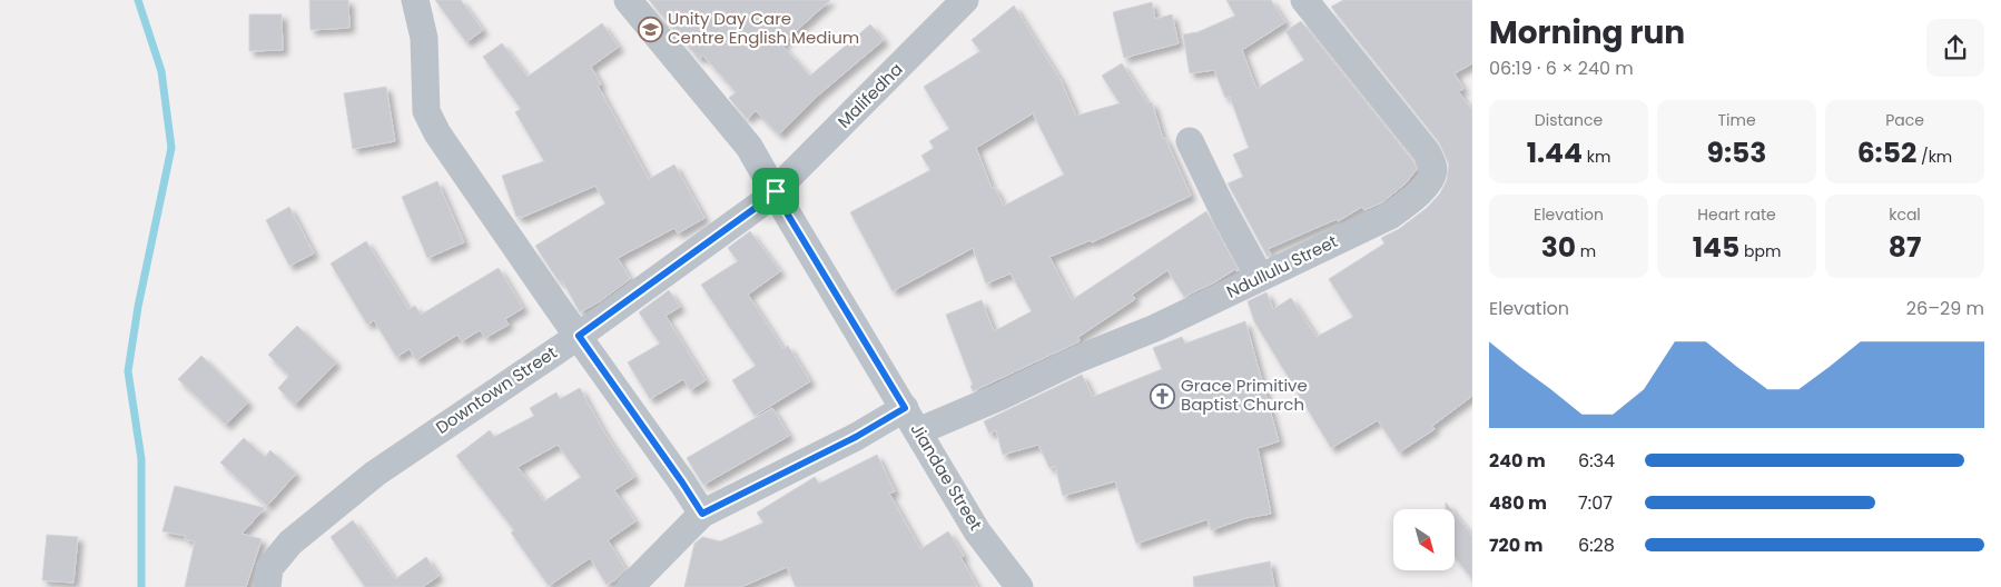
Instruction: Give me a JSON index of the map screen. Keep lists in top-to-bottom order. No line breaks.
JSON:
{"streets":{"street":["Malifedha","Ndullulu Street","Downtown Street","Jiandae Street"]},"crossings":[["Malifedha","Downtown Street"],["Malifedha","Jiandae Street"],["Ndullulu Street","Jiandae Street"],["Downtown Street","Jiandae Street"]],"places":{"school or university":["Unity Day Care Centre English Medium"],"church":["Grace Primitive Baptist Church"]},"north":"bottom right","page":{"heading":["Morning run","06:19 · 6 × 240 m"],"stats":[["Distance","1.44 km"],["Time","9:53"],["Pace","6:52 /km"],["Elevation","30 m"],["Heart rate","145 bpm"],["kcal","87"]],"chart":["Elevation","26–29 m"],"list":[{"name":"240 m","note":"6:34"},{"name":"480 m","note":"7:07"},{"name":"720 m","note":"6:28"}]}}
